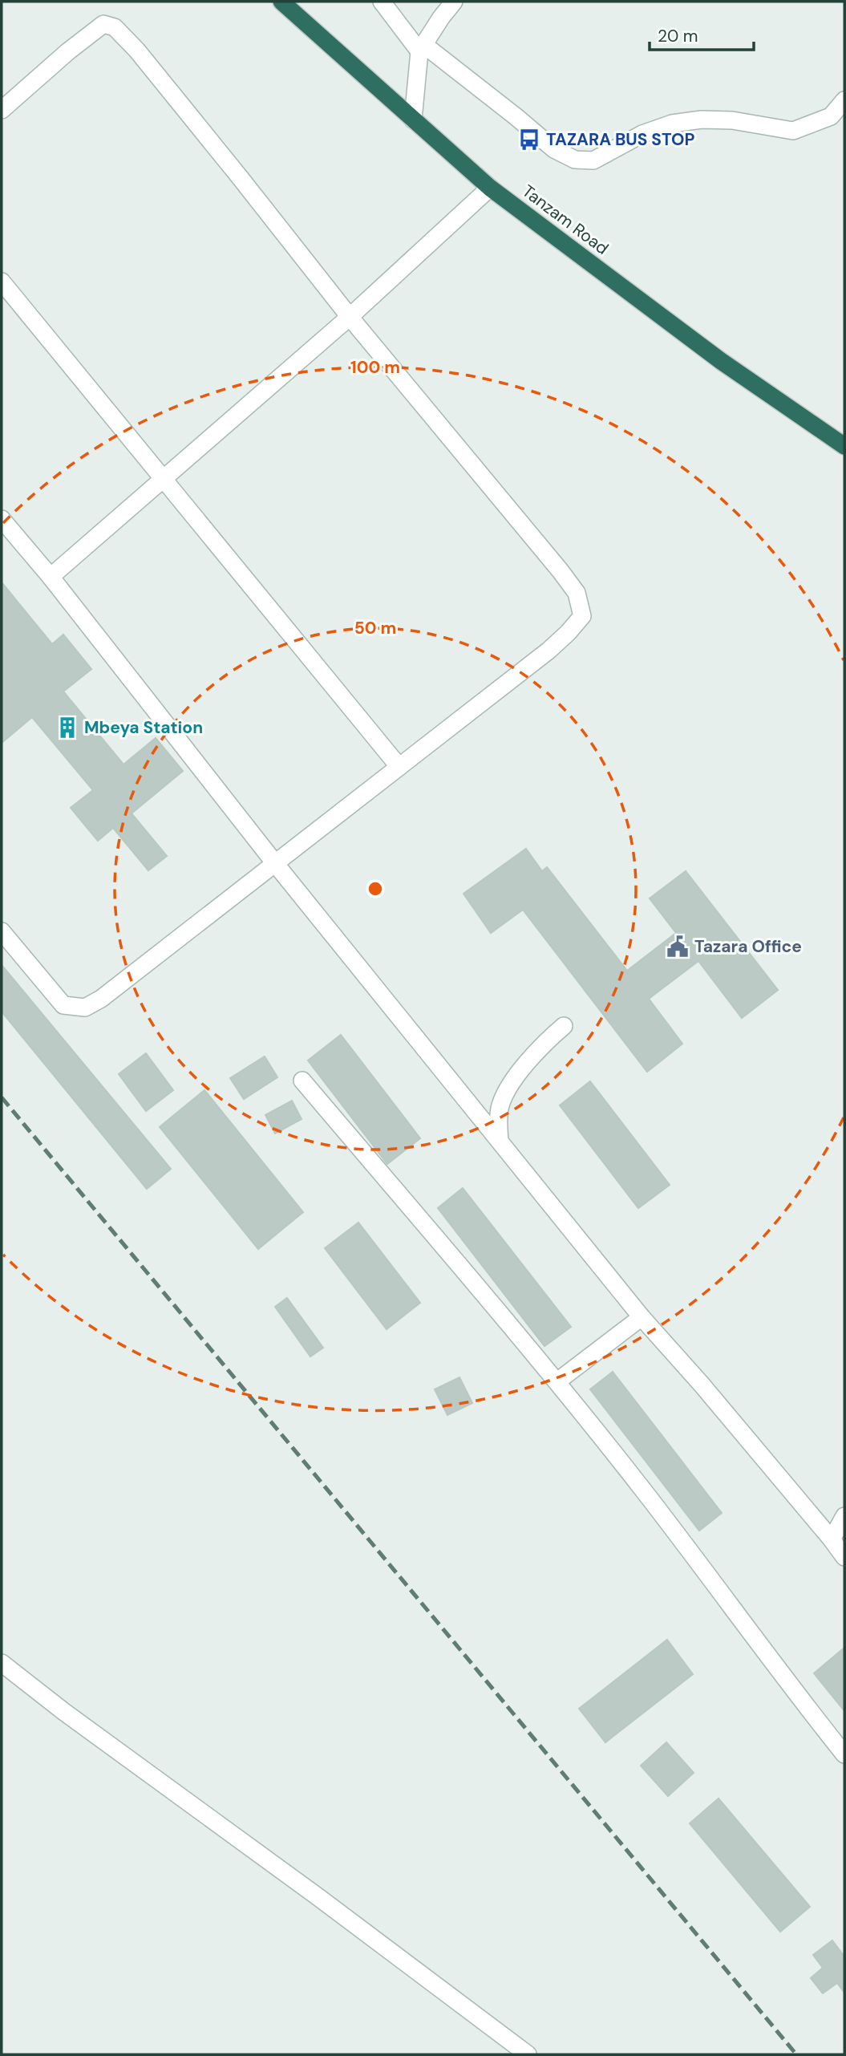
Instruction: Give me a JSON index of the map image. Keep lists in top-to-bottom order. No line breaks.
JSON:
{"streets":{"highway":["Tanzam Road"]},"places":{"bus stop":["TAZARA BUS STOP"],"building":["Mbeya Station"],"public building":["Tazara Office"]},"scale_bar":"20 m","rings":["100 m","50 m"]}
